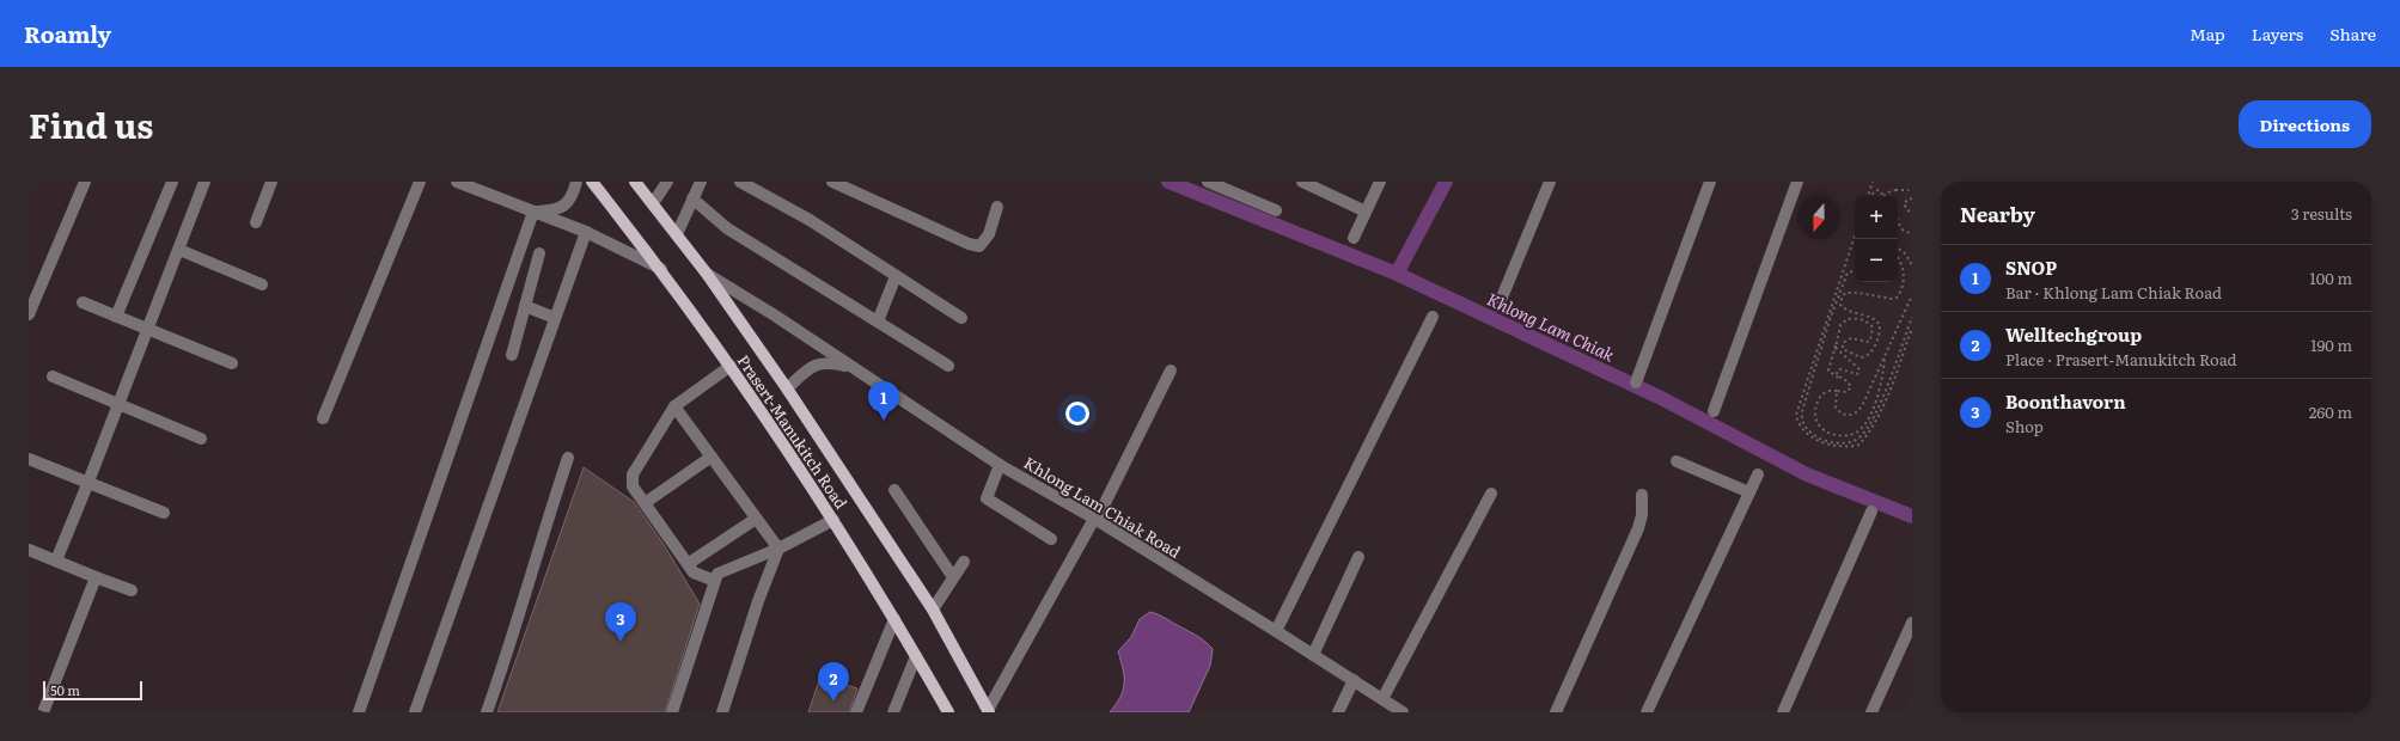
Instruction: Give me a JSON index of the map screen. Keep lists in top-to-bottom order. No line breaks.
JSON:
{"streets":{"main road":["Prasert-Manukitch Road"],"street":["Khlong Lam Chiak Road"]},"crossings":[["Prasert-Manukitch Road","Khlong Lam Chiak Road"]],"water":["Khlong Lam Chiak"],"scale_bar":"50 m","north":"bottom","page":{"header":"Roamly","nav":["Map","Layers","Share"],"title":"Find us","buttons":"Directions","heading":["Nearby","3 results"],"map_buttons":["+","−"],"list":[{"mark":"1","name":"SNOP","note":"Bar · Khlong Lam Chiak Road","value":"100 m"},{"mark":"2","name":"Welltechgroup","note":"Place · Prasert-Manukitch Road","value":"190 m"},{"mark":"3","name":"Boonthavorn","note":"Shop","value":"260 m"}],"pins":["1","3","2"],"scale":"50 m"}}
